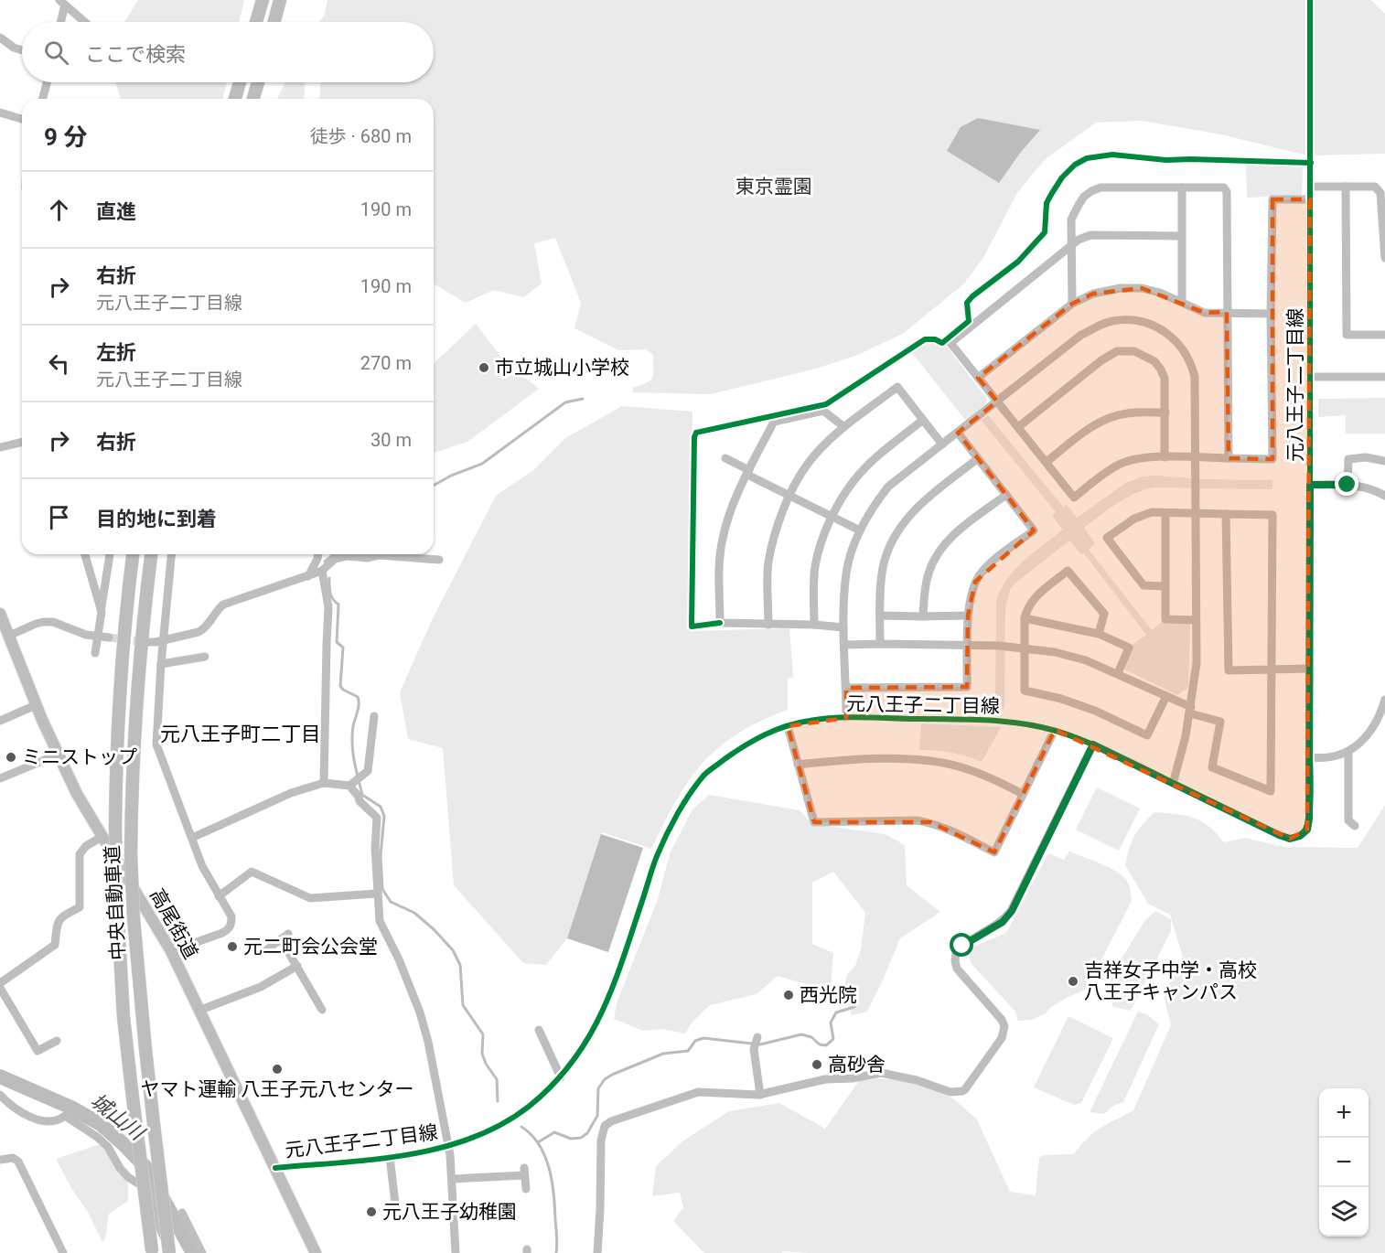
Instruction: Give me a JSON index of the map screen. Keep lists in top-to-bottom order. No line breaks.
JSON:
{"streets":{"highway":["中央自動車道"],"main road":["高尾街道"],"street":["元八王子二丁目線"]},"crossings":[["元八王子二丁目線","高尾街道"]],"districts":["元八王子町二丁目"],"water":["城山川"],"parks":["東京霊園"],"places":["市立城山小学校","ミニストップ","元二町会公会堂","吉祥女子中学・高校 八王子キャンパス","西光院","高砂舎","ヤマト運輸 八王子元八センター","元八王子幼稚園"],"page":{"search":"ここで検索","heading":["9 分","徒歩 · 680 m"],"list":[["直進","190 m"],["右折","元八王子二丁目線","190 m"],["左折","元八王子二丁目線","270 m"],["右折","30 m"],"目的地に到着"],"map_buttons":["+","−"]}}
